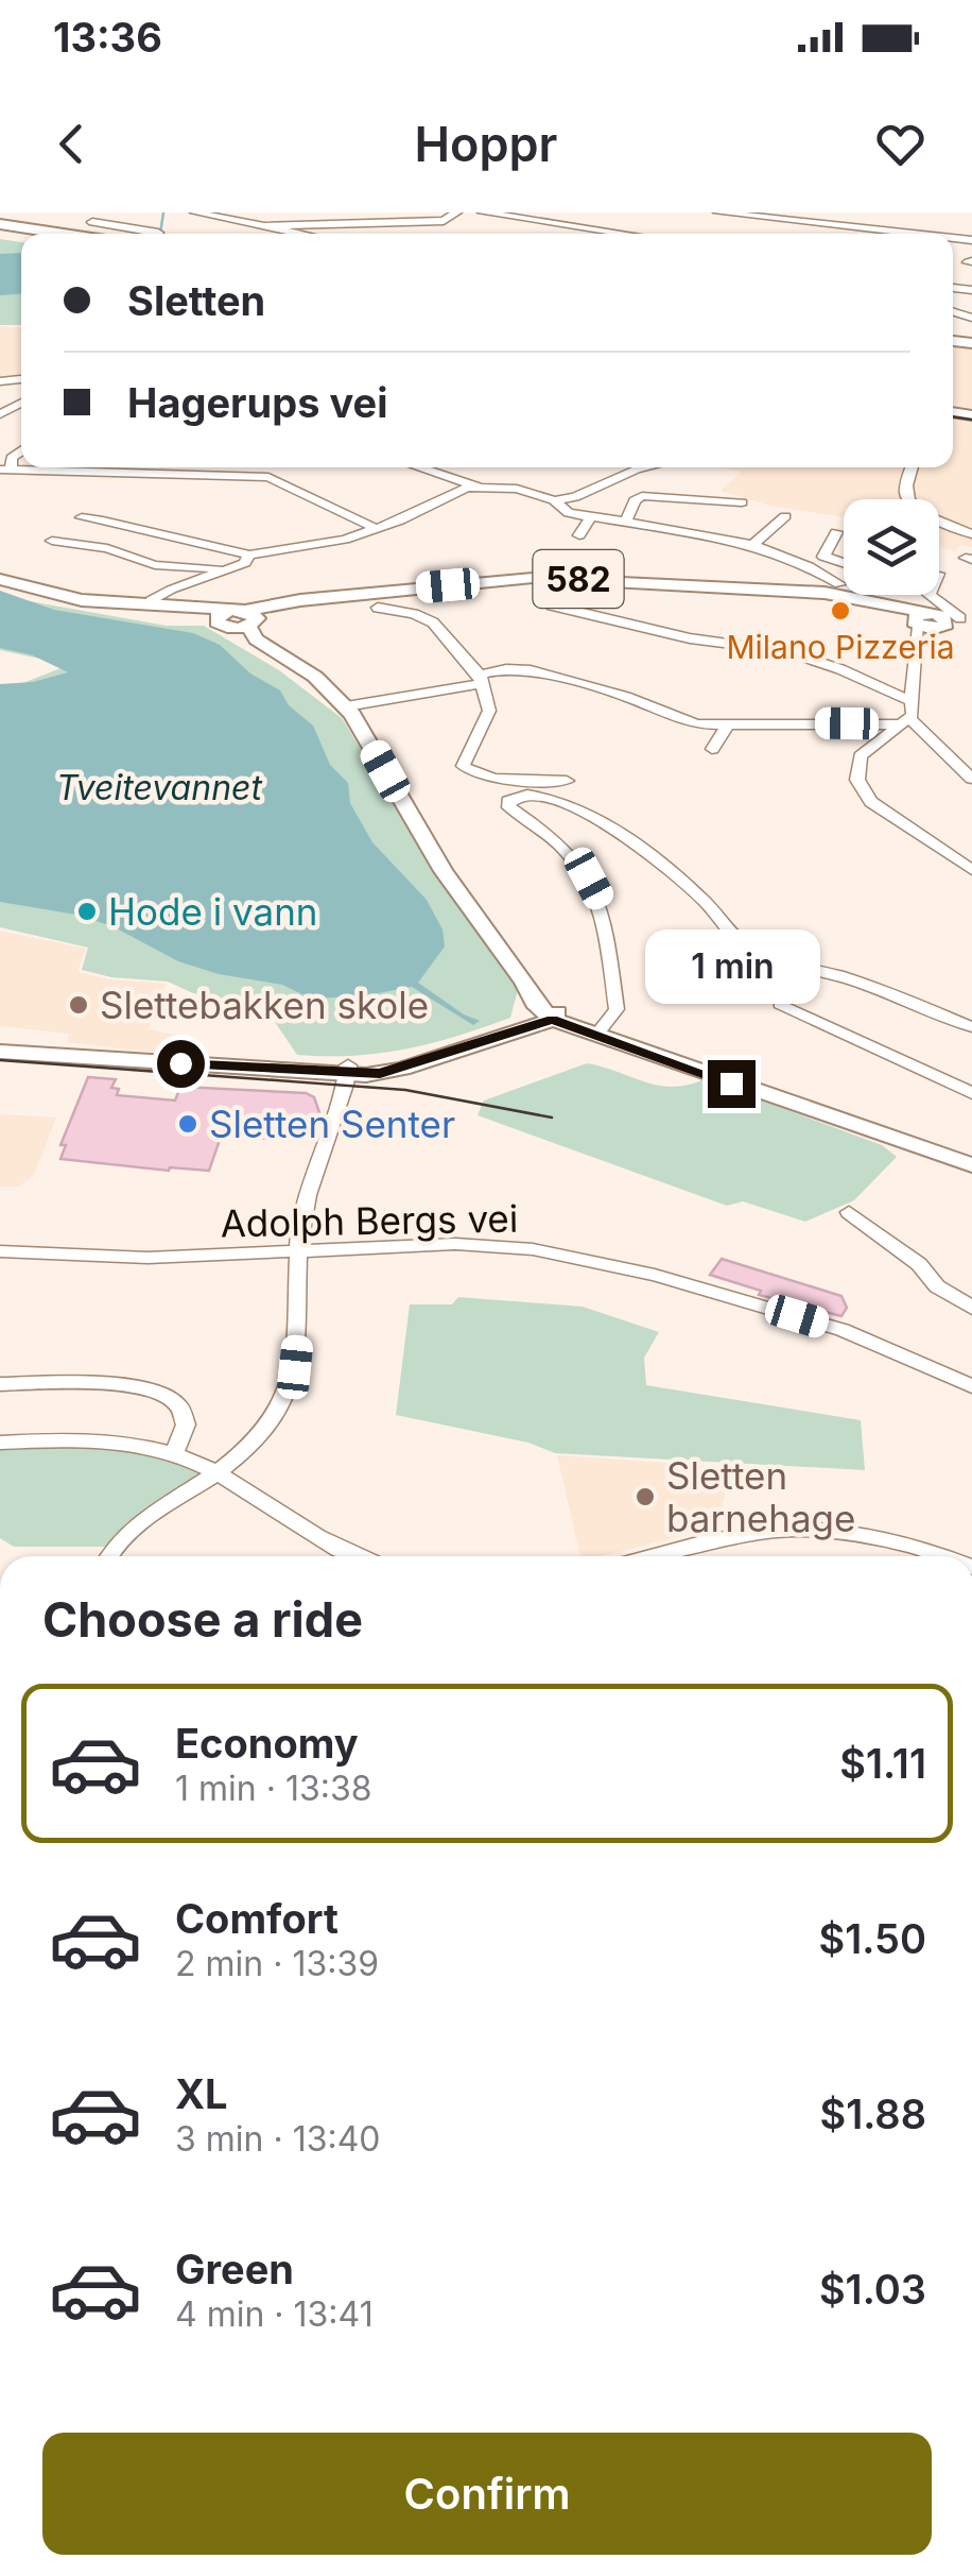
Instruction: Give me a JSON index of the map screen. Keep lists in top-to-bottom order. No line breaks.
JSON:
{"streets":{"main road":["582"],"street":["Adolph Bergs vei"]},"water":["Tveitevannet"],"places":["Milano Pizzeria","Hode i vann","Slettebakken skole","Sletten Senter","Sletten barnehage"],"page":{"status":"13:36","header":"Hoppr","banner":["Sletten","Hagerups vei"],"bubble":"1 min","heading":"Choose a ride","list":[{"name":"Economy","note":"1 min · 13:38","value":"$1.11"},{"name":"Comfort","note":"2 min · 13:39","value":"$1.50"},{"name":"XL","note":"3 min · 13:40","value":"$1.88"},{"name":"Green","note":"4 min · 13:41","value":"$1.03"}],"buttons":"Confirm"}}
